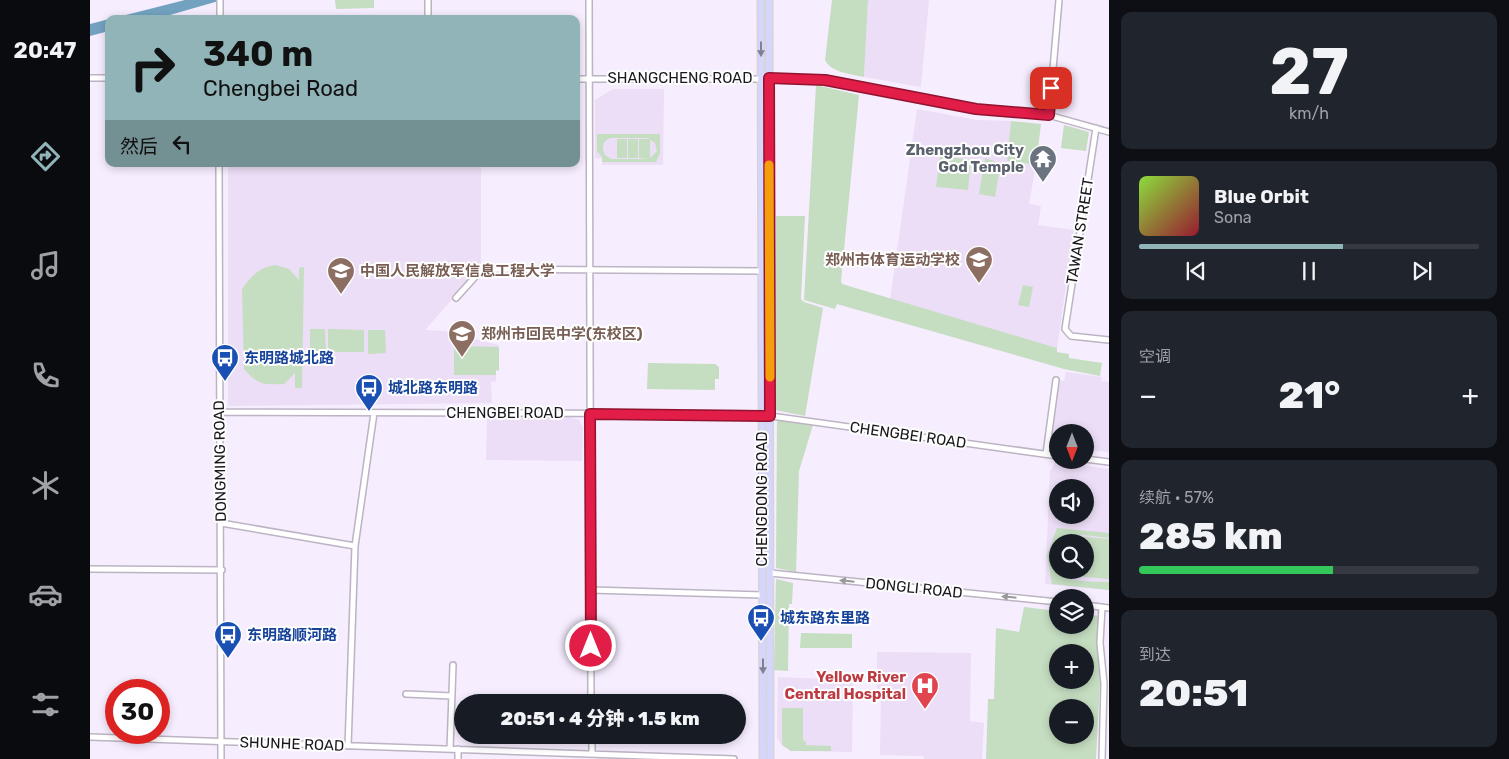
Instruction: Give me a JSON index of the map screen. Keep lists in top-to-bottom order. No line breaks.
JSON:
{"streets":{"main road":["CHENGDONG ROAD"],"street":["SHANGCHENG ROAD","TAWAN STREET","CHENGBEI ROAD","DONGMING ROAD","DONGLI ROAD","SHUNHE ROAD"]},"crossings":[["SHANGCHENG ROAD","TAWAN STREET"],["SHANGCHENG ROAD","CHENGDONG ROAD"],["CHENGBEI ROAD","DONGMING ROAD"],["CHENGBEI ROAD","CHENGDONG ROAD"],["DONGMING ROAD","SHUNHE ROAD"],["CHENGDONG ROAD","DONGLI ROAD"]],"one_way":["DONGLI ROAD"],"places":{"temple":["Zhengzhou City God Temple"],"school or university":["郑州市体育运动学校","中国人民解放军信息工程大学","郑州市回民中学(东校区)"],"bus stop":["东明路城北路","城北路东明路","城东路东里路","东明路顺河路"],"hospital":["Yellow River Central Hospital"]},"north":"bottom","page":{"tabs":"20:47","tile":[["27","km/h"],"空调",["续航 · 57%","285 km"],["到达","20:51"]],"turn":["340 m","Chengbei Road"],"then":"然后","song":["Blue Orbit","Sona"],"heat":["−","21°","+"],"map_buttons":["+","−"],"limit":"30","trip":"20:51 · 4 分钟 · 1.5 km"}}
